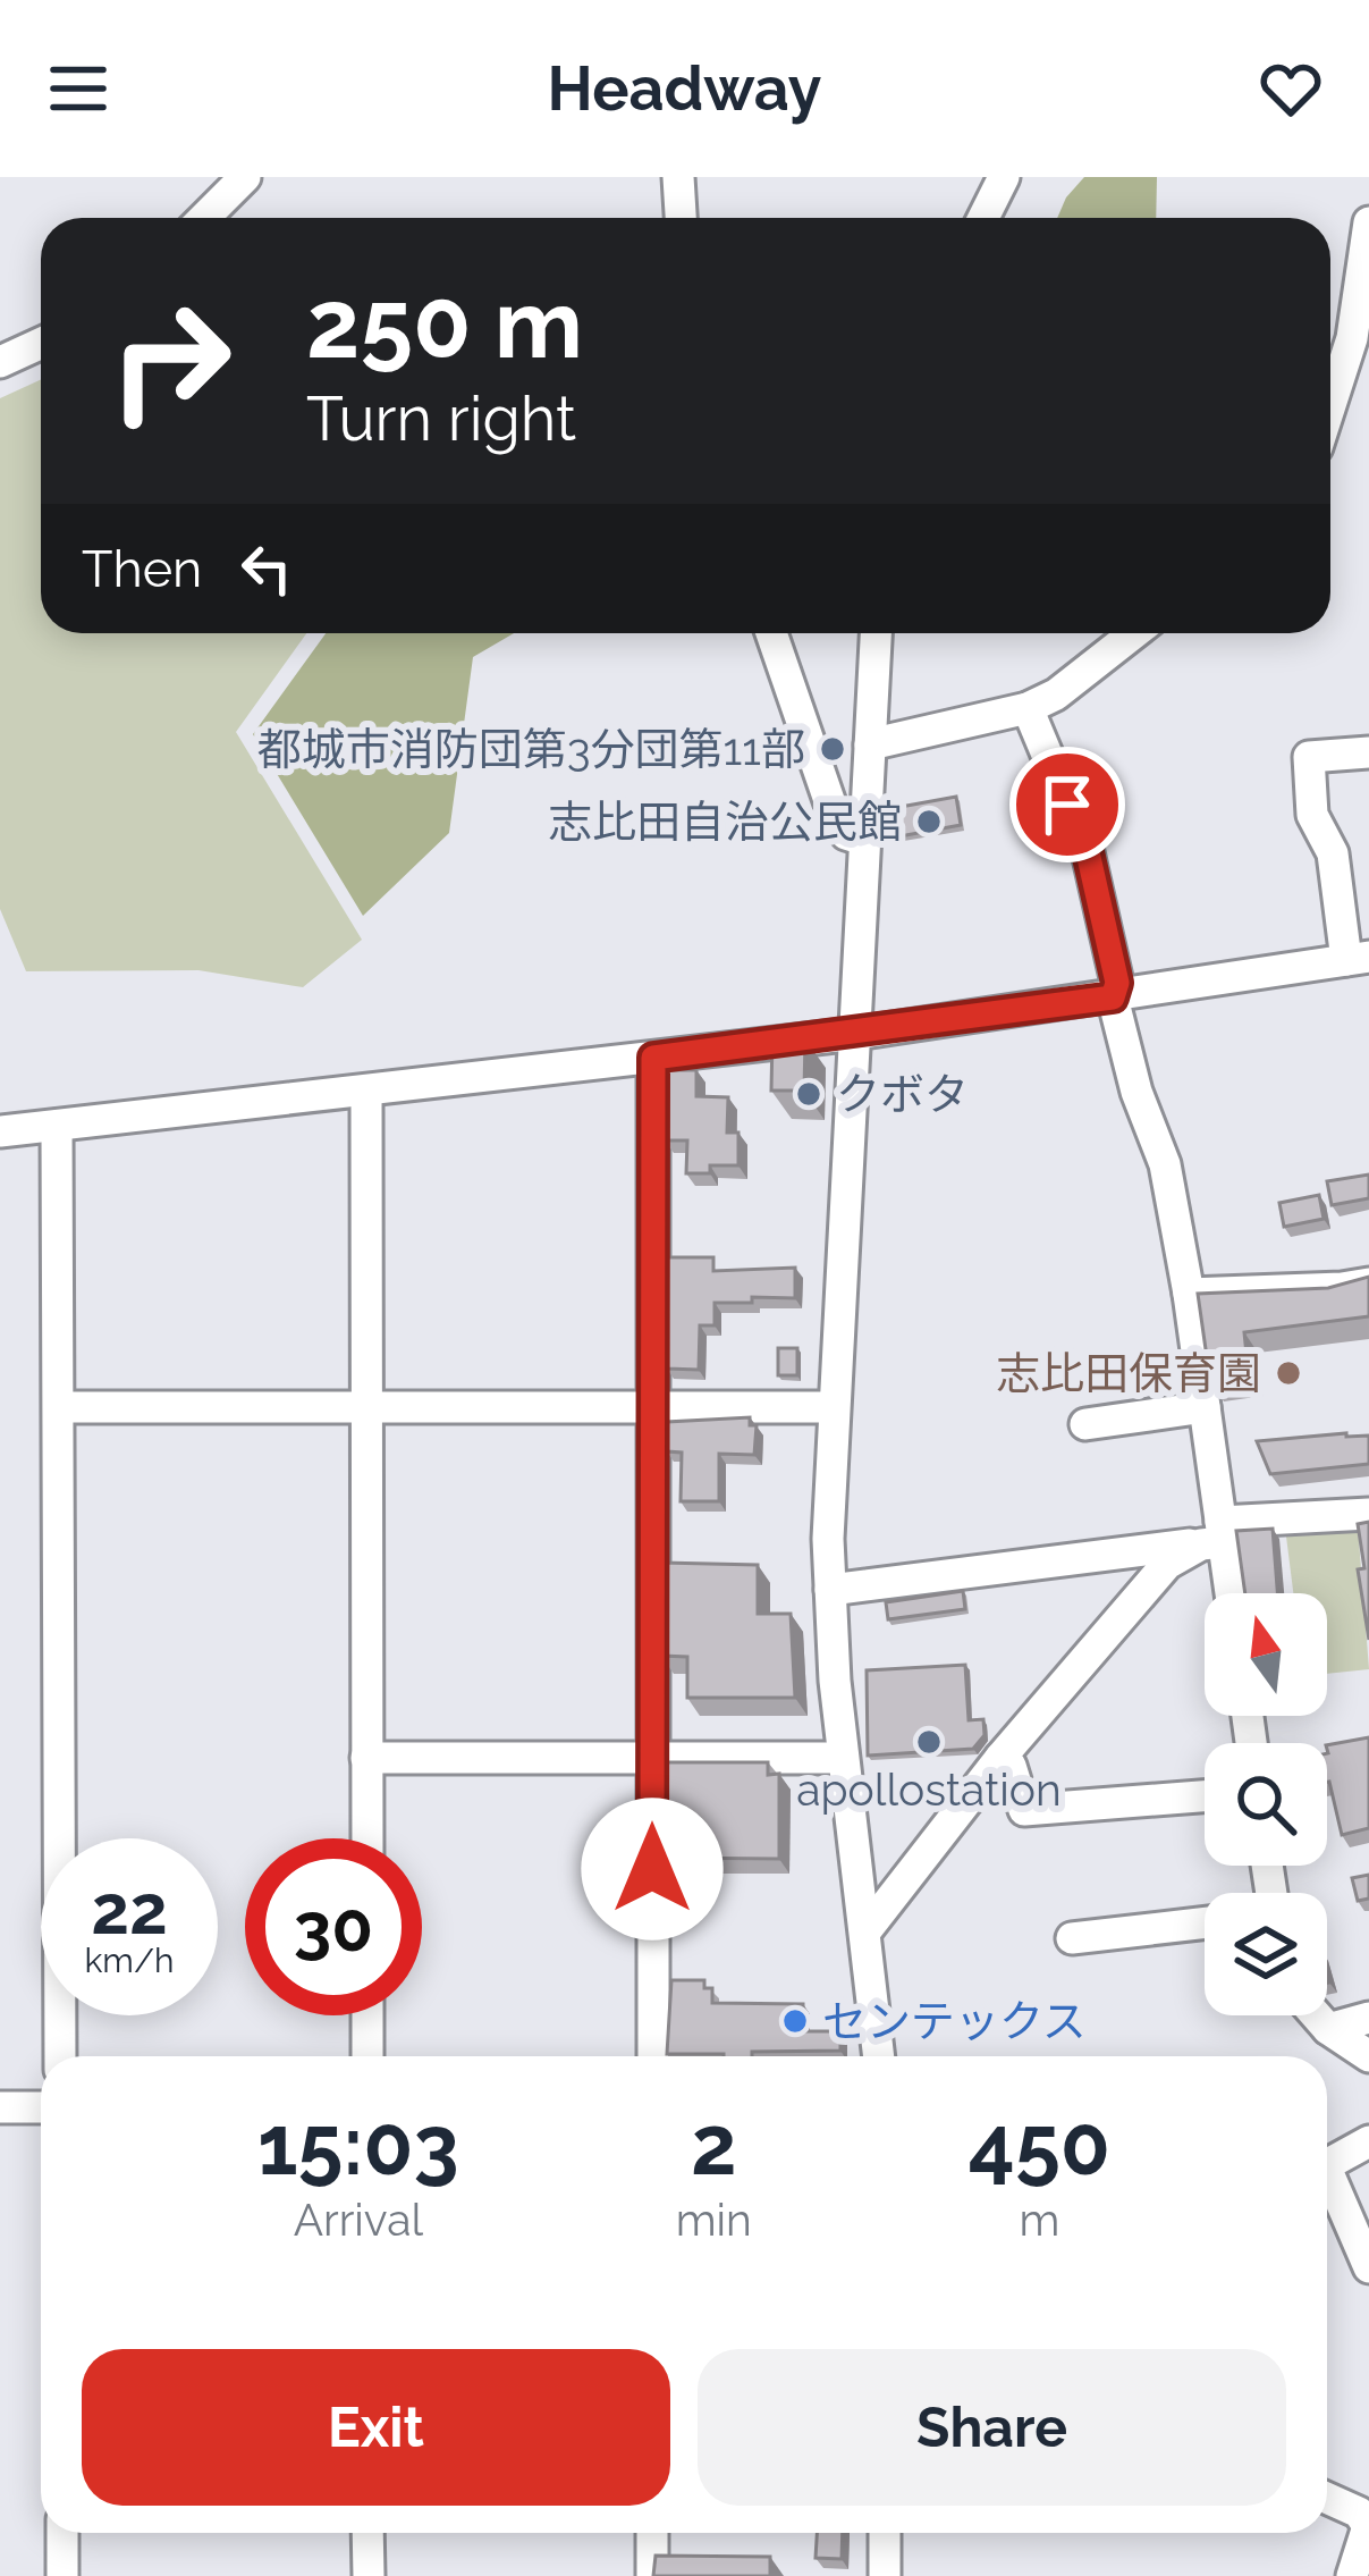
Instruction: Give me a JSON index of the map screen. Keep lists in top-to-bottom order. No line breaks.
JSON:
{"places":["都城市消防団第3分団第11部","志比田自治公民館","クボタ","志比田保育園","apollostation","センテックス"],"north":"top","page":{"header":"Headway","turn":["250 m","Turn right"],"then":"Then","speed":"22 km/h","limit":"30","eta":["15:03","Arrival","2","min","450","m"],"buttons":["Exit","Share"]}}
